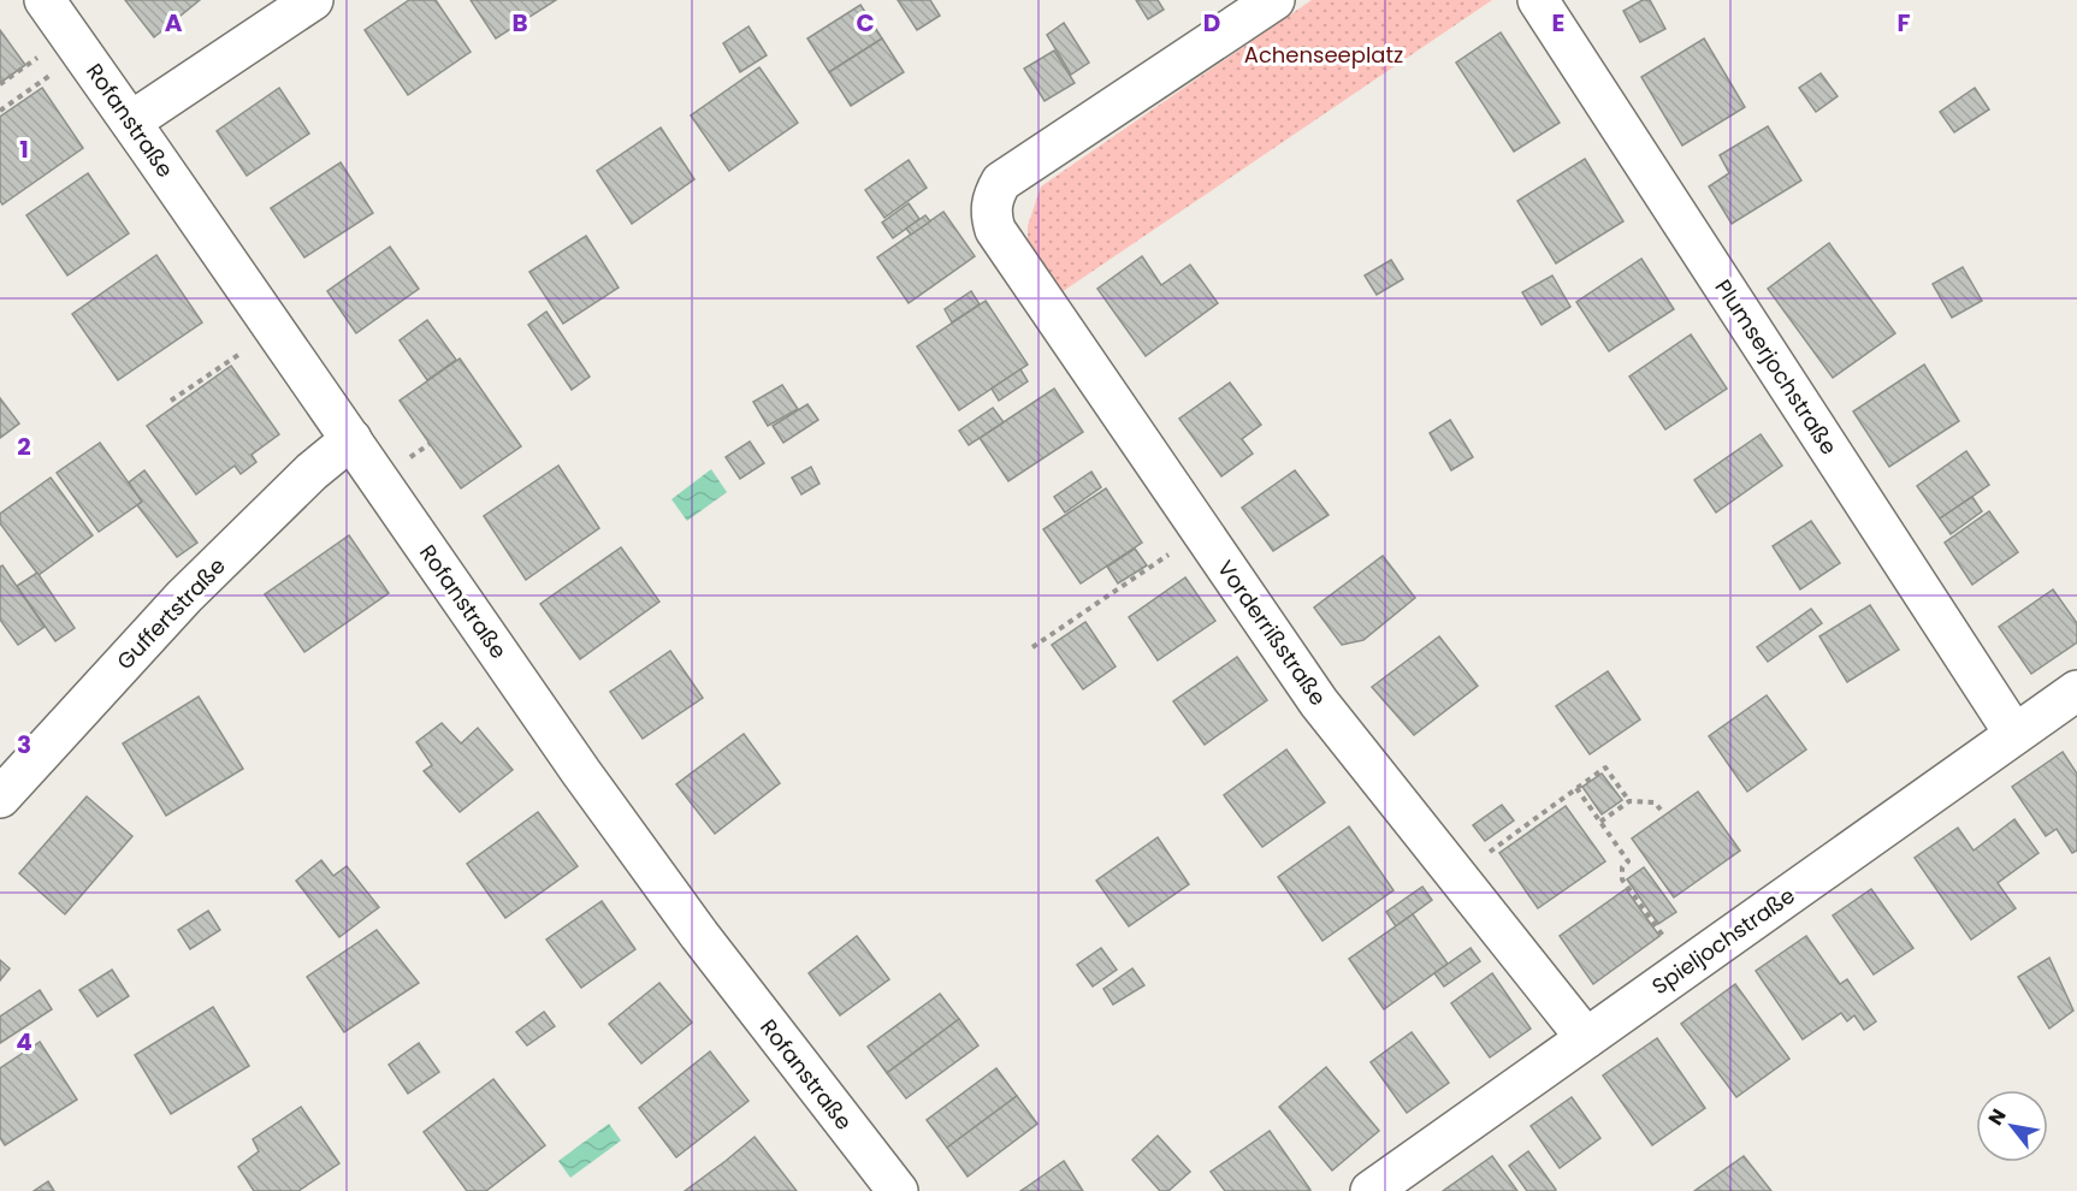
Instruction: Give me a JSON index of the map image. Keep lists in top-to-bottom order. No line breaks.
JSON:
{"streets":{"street":["Rofanstraße","Plumserjochstraße","Guffertstraße","Vorderrißstraße","Spieljochstraße"]},"crossings":[["Rofanstraße","Guffertstraße"],["Plumserjochstraße","Spieljochstraße"],["Vorderrißstraße","Spieljochstraße"]],"parks":["Achenseeplatz"],"north":"top left","grid":{"columns":["A","B","C","D","E","F"],"rows":["1","2","3","4"]}}
